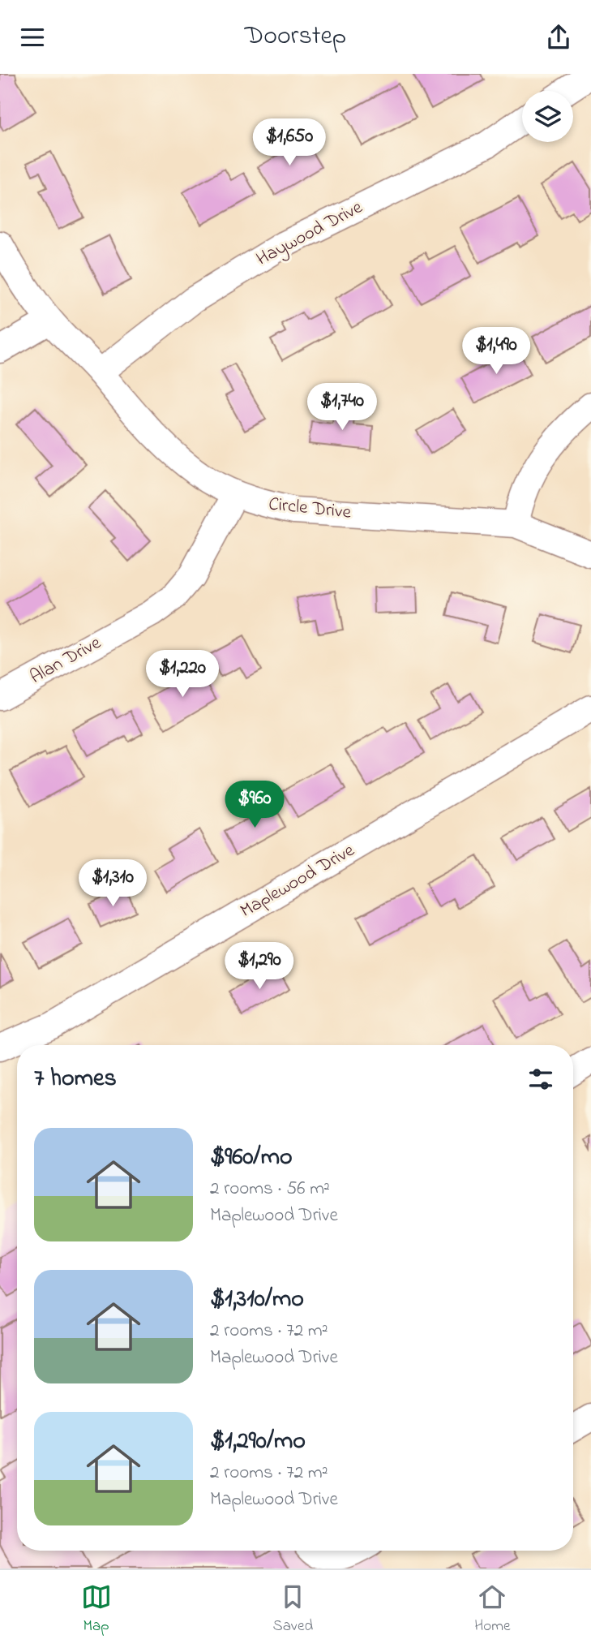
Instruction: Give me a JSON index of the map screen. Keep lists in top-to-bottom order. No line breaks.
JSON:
{"streets":{"street":["Haywood Drive","Circle Drive","Alan Drive","Maplewood Drive"]},"crossings":[["Haywood Drive","Circle Drive"],["Circle Drive","Alan Drive"]],"page":{"header":"Doorstep","price":["$1,650","$1,490","$1,740","$1,220","$960","$1,310","$1,290"],"heading":"7 homes","list":[{"name":"$960/mo","note":"2 rooms · 56 m² · Maplewood Drive"},{"name":"$1,310/mo","note":"2 rooms · 72 m² · Maplewood Drive"},{"name":"$1,290/mo","note":"2 rooms · 72 m² · Maplewood Drive"}],"tabs":["Map","Saved","Home"]}}
